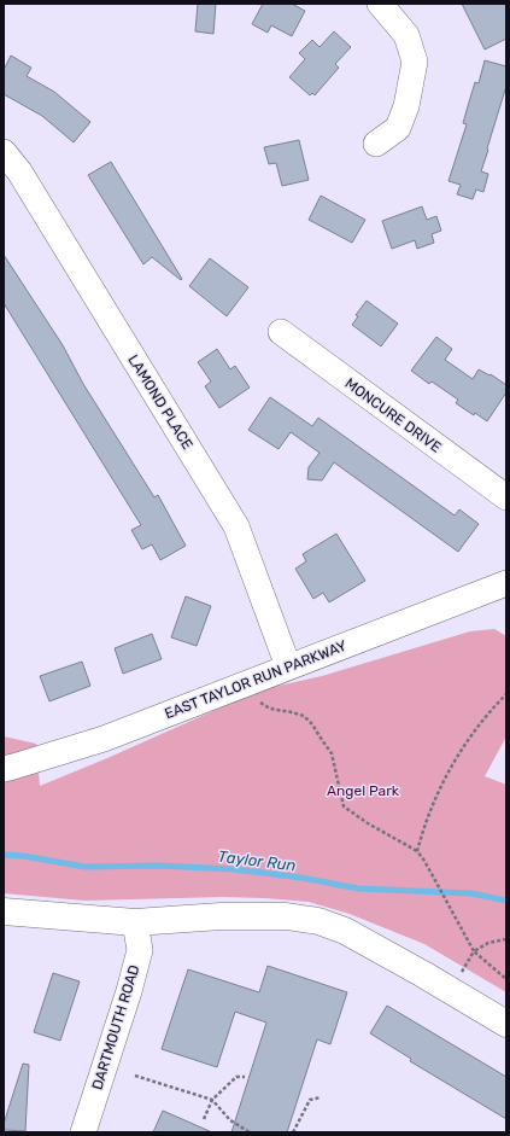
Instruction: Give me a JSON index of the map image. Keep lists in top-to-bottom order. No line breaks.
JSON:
{"streets":{"street":["LAMOND PLACE","MONCURE DRIVE","EAST TAYLOR RUN PARKWAY","DARTMOUTH ROAD"]},"crossings":[["LAMOND PLACE","EAST TAYLOR RUN PARKWAY"]],"water":["Taylor Run"],"parks":["Angel Park"]}
